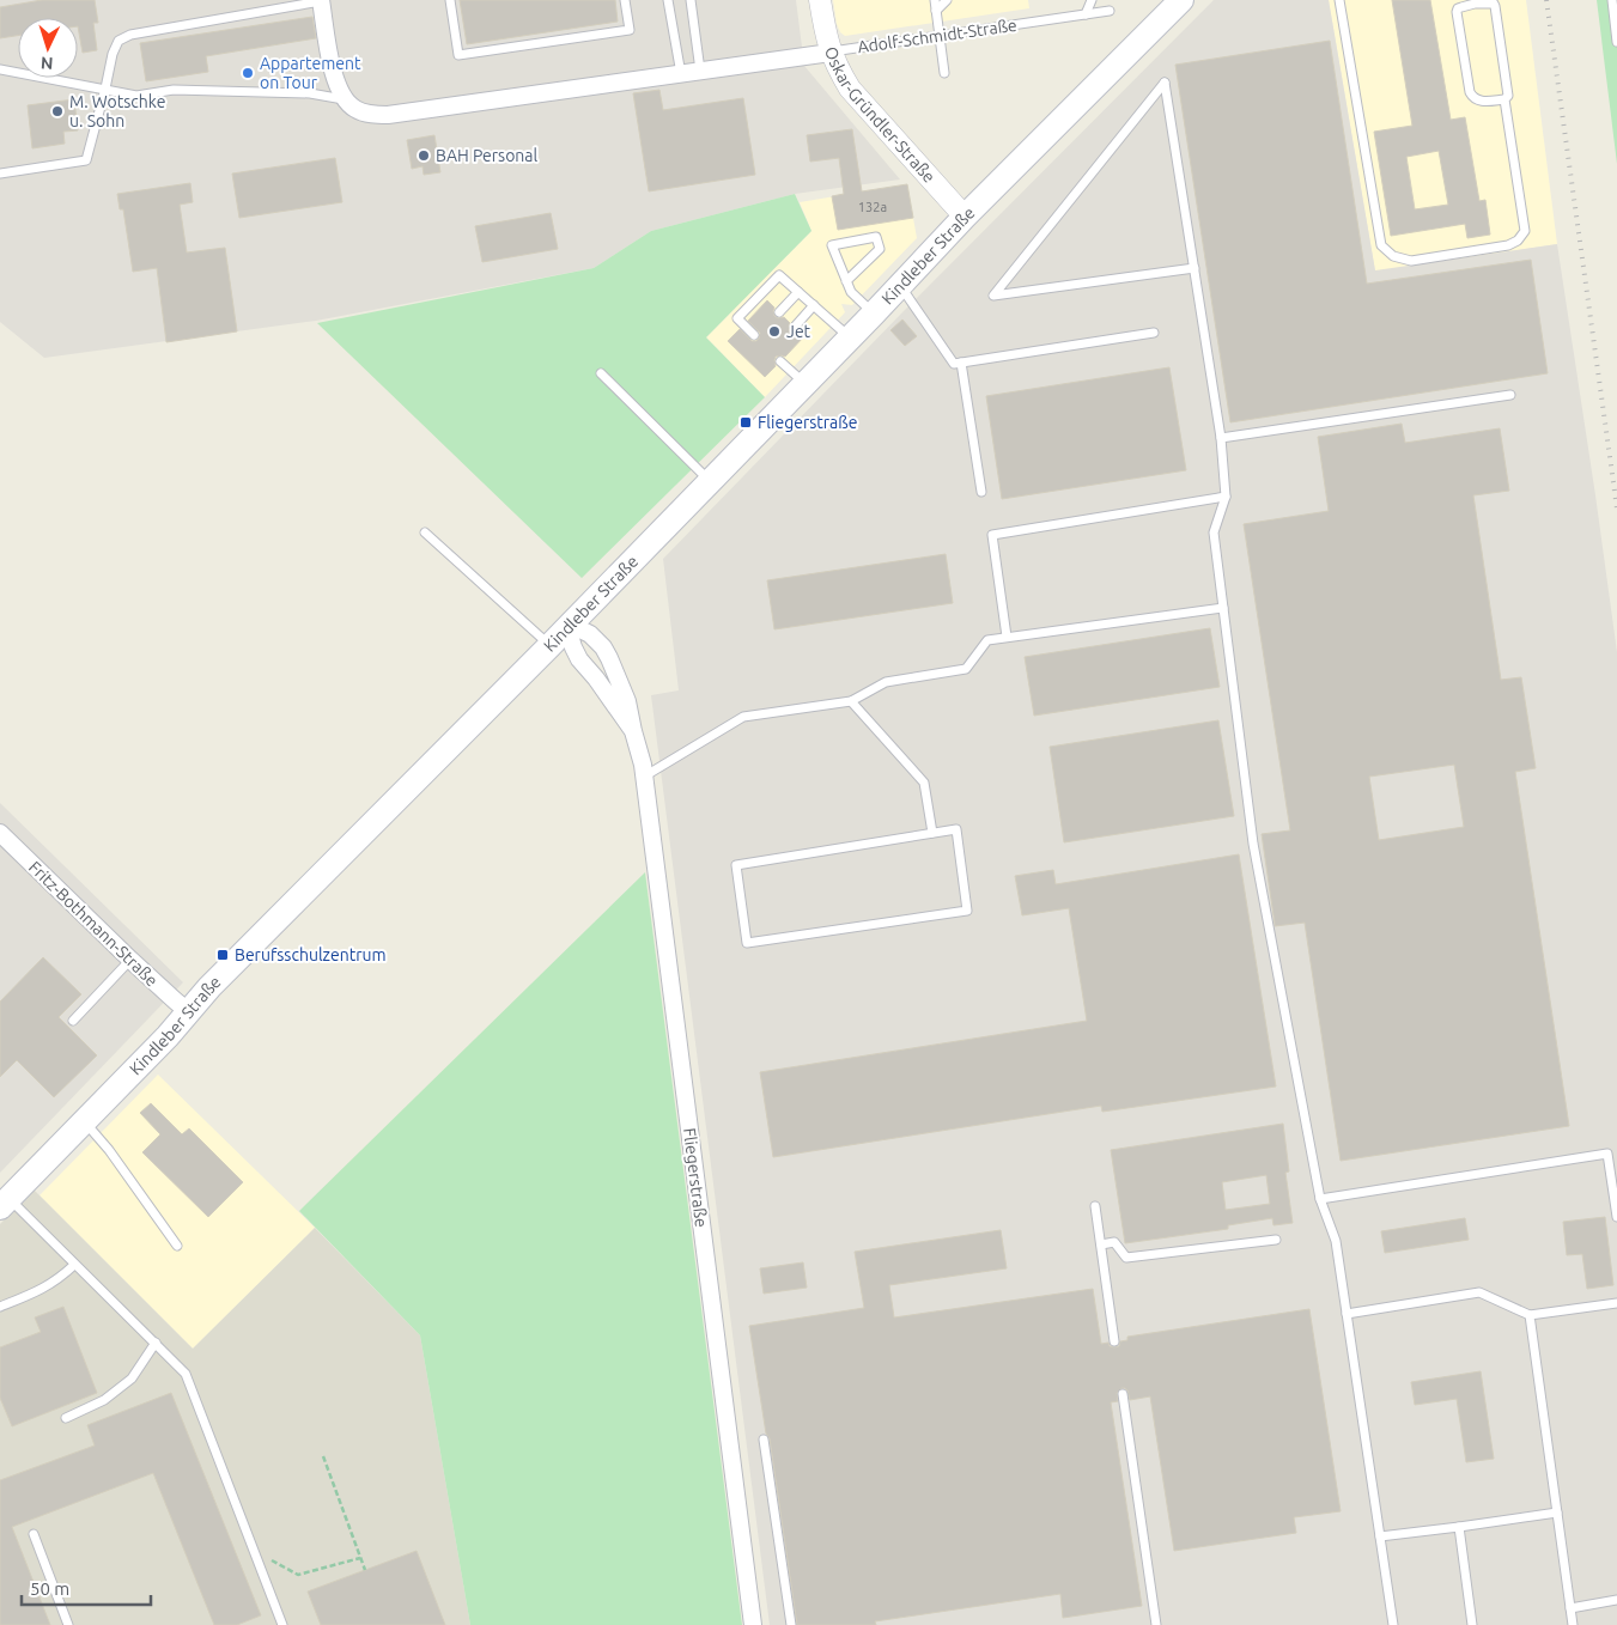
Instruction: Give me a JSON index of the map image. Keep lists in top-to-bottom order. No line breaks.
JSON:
{"streets":{"main road":["Kindleber Straße"],"street":["Adolf-Schmidt-Straße","Oskar-Gründler-Straße","Fritz-Bothmann-Straße","Fliegerstraße"]},"crossings":[["Adolf-Schmidt-Straße","Oskar-Gründler-Straße"],["Oskar-Gründler-Straße","Kindleber Straße"],["Kindleber Straße","Fritz-Bothmann-Straße"],["Kindleber Straße","Fliegerstraße"]],"places":{"other":["Appartement on Tour","M. Wotschke u. Sohn","BAH Personal","Jet"],"transit":["Fliegerstraße","Berufsschulzentrum"]},"house_numbers":["132a"],"scale_bar":"50 m","north":"bottom"}
